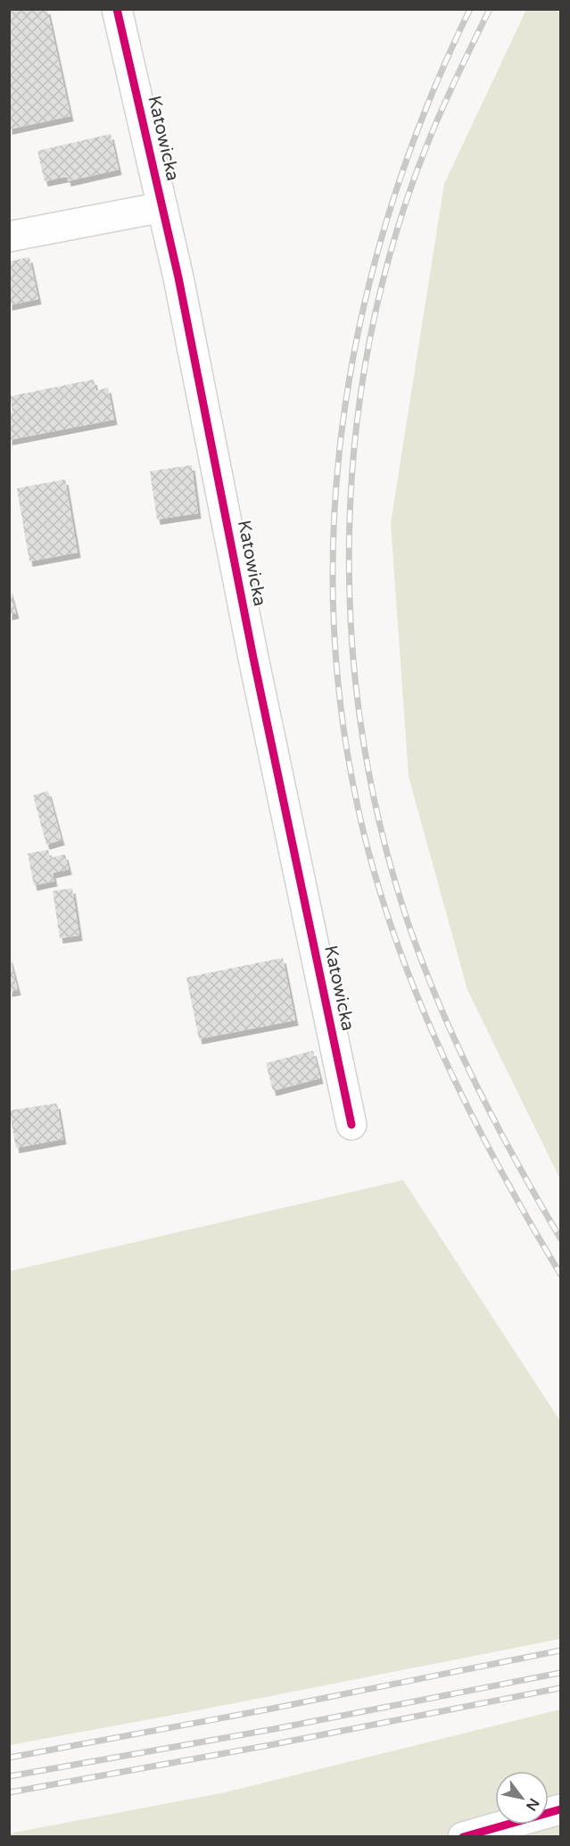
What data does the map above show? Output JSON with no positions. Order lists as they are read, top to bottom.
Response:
{
  "streets": {
    "street": ["Katowicka"]
  },
  "north": "bottom right"
}
